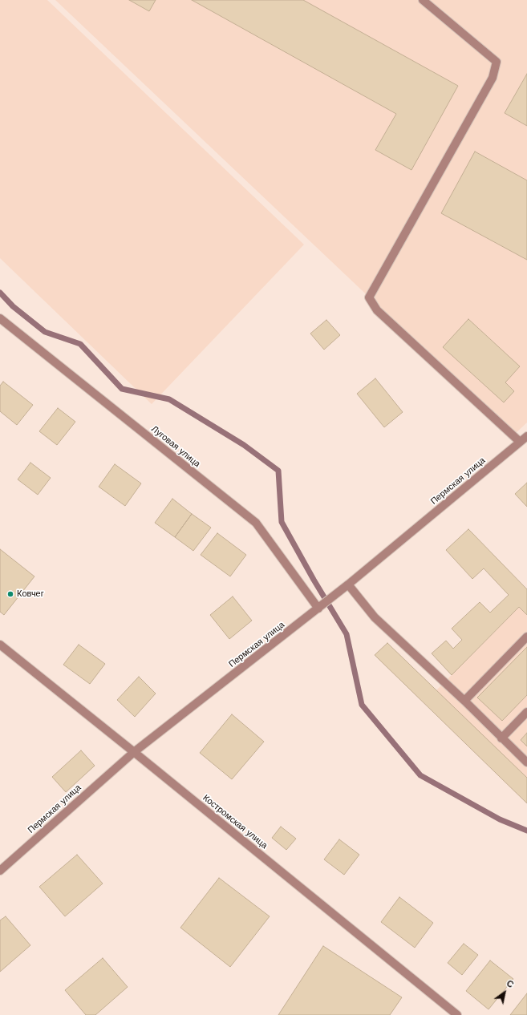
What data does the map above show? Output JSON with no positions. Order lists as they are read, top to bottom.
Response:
{
  "streets": {
    "street": ["Луговая улица", "Пермская улица", "Костромская улица"]
  },
  "crossings": [
    ["Луговая улица", "Пермская улица"],
    ["Пермская улица", "Костромская улица"]
  ],
  "places": ["Ковчег"],
  "north": "top right"
}
